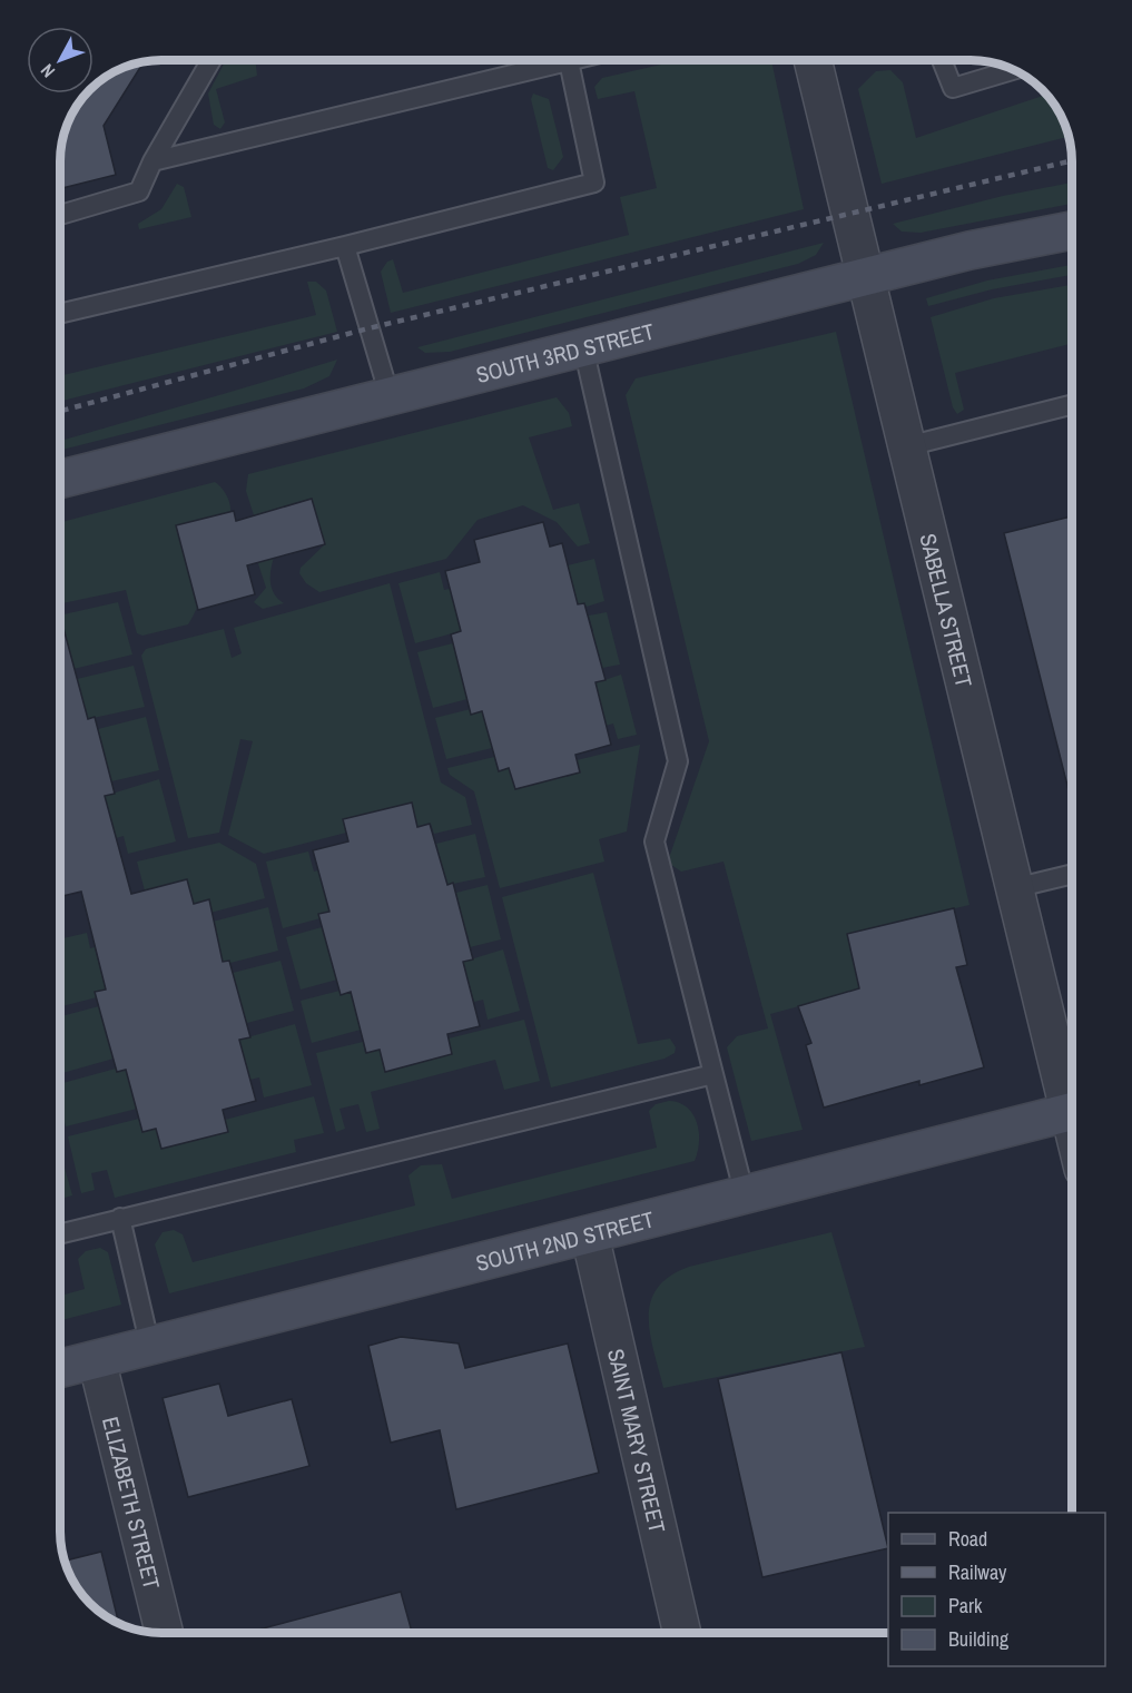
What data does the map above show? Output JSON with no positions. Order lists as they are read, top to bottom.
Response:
{
  "streets": {
    "main road": ["SOUTH 3RD STREET", "SOUTH 2ND STREET"],
    "street": ["SABELLA STREET", "SAINT MARY STREET", "ELIZABETH STREET"]
  },
  "crossings": [
    ["SOUTH 3RD STREET", "SABELLA STREET"],
    ["SOUTH 2ND STREET", "SAINT MARY STREET"],
    ["SOUTH 2ND STREET", "ELIZABETH STREET"]
  ],
  "legend": [
    "Road",
    "Railway",
    "Park",
    "Building"
  ],
  "north": "bottom left"
}
